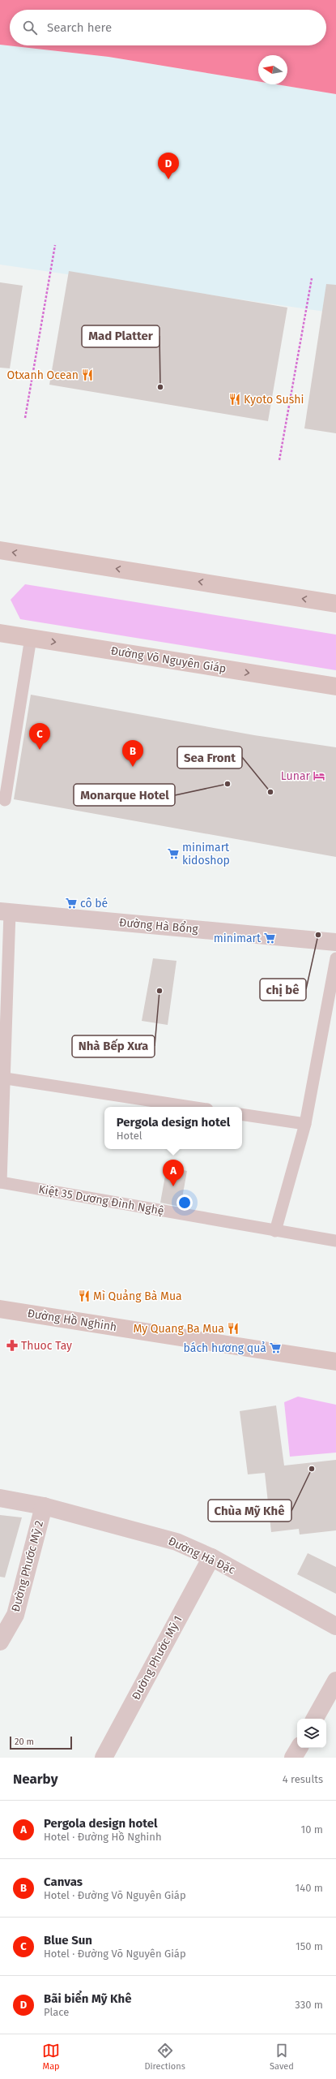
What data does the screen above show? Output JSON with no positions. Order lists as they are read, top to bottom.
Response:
{
  "streets": {
    "main road": ["Đường Võ Nguyên Giáp", "Đường Hồ Nghinh"],
    "street": [
      "Đường Hà Bổng",
      "Đường Hà Đặc",
      "Đường Phước Mỹ 2",
      "Đường Phước Mỹ 1"
    ],
    "lane": ["Kiệt 35 Dương Đình Nghệ"]
  },
  "crossings": [
    ["Đường Hà Đặc", "Đường Phước Mỹ 2"],
    ["Đường Hà Đặc", "Đường Phước Mỹ 1"]
  ],
  "places": {
    "restaurant": [
      "Otxanh Ocean",
      "Kyoto Sushi",
      "Mì Quảng Bà Mua",
      "My Quang Ba Mua"
    ],
    "other": [
      "Mad Platter",
      "Monarque Hotel",
      "Sea Front",
      "chị bê",
      "Nhà Bếp Xưa",
      "Chùa Mỹ Khê"
    ],
    "hotel": ["Lunar"],
    "supermarket": [
      "minimart kidoshop",
      "cô bé",
      "minimart",
      "bách hương quả"
    ],
    "pharmacy": ["Thuoc Tay"]
  },
  "scale_bar": "20 m",
  "north": "left",
  "page": {
    "search": "Search here",
    "pins": [
      "D",
      "C",
      "B",
      "A"
    ],
    "popup": ["Pergola design hotel", "Hotel"],
    "scale": "20 m",
    "heading": ["Nearby", "4 results"],
    "list": [
      {
        "mark": "A",
        "name": "Pergola design hotel",
        "note": "Hotel · Đường Hồ Nghinh",
        "value": "10 m"
      },
      {
        "mark": "B",
        "name": "Canvas",
        "note": "Hotel · Đường Võ Nguyên Giáp",
        "value": "140 m"
      },
      {
        "mark": "C",
        "name": "Blue Sun",
        "note": "Hotel · Đường Võ Nguyên Giáp",
        "value": "150 m"
      },
      {
        "mark": "D",
        "name": "Bãi biển Mỹ Khê",
        "note": "Place",
        "value": "330 m"
      }
    ],
    "nav": ["Map", "Directions", "Saved"]
  }
}
